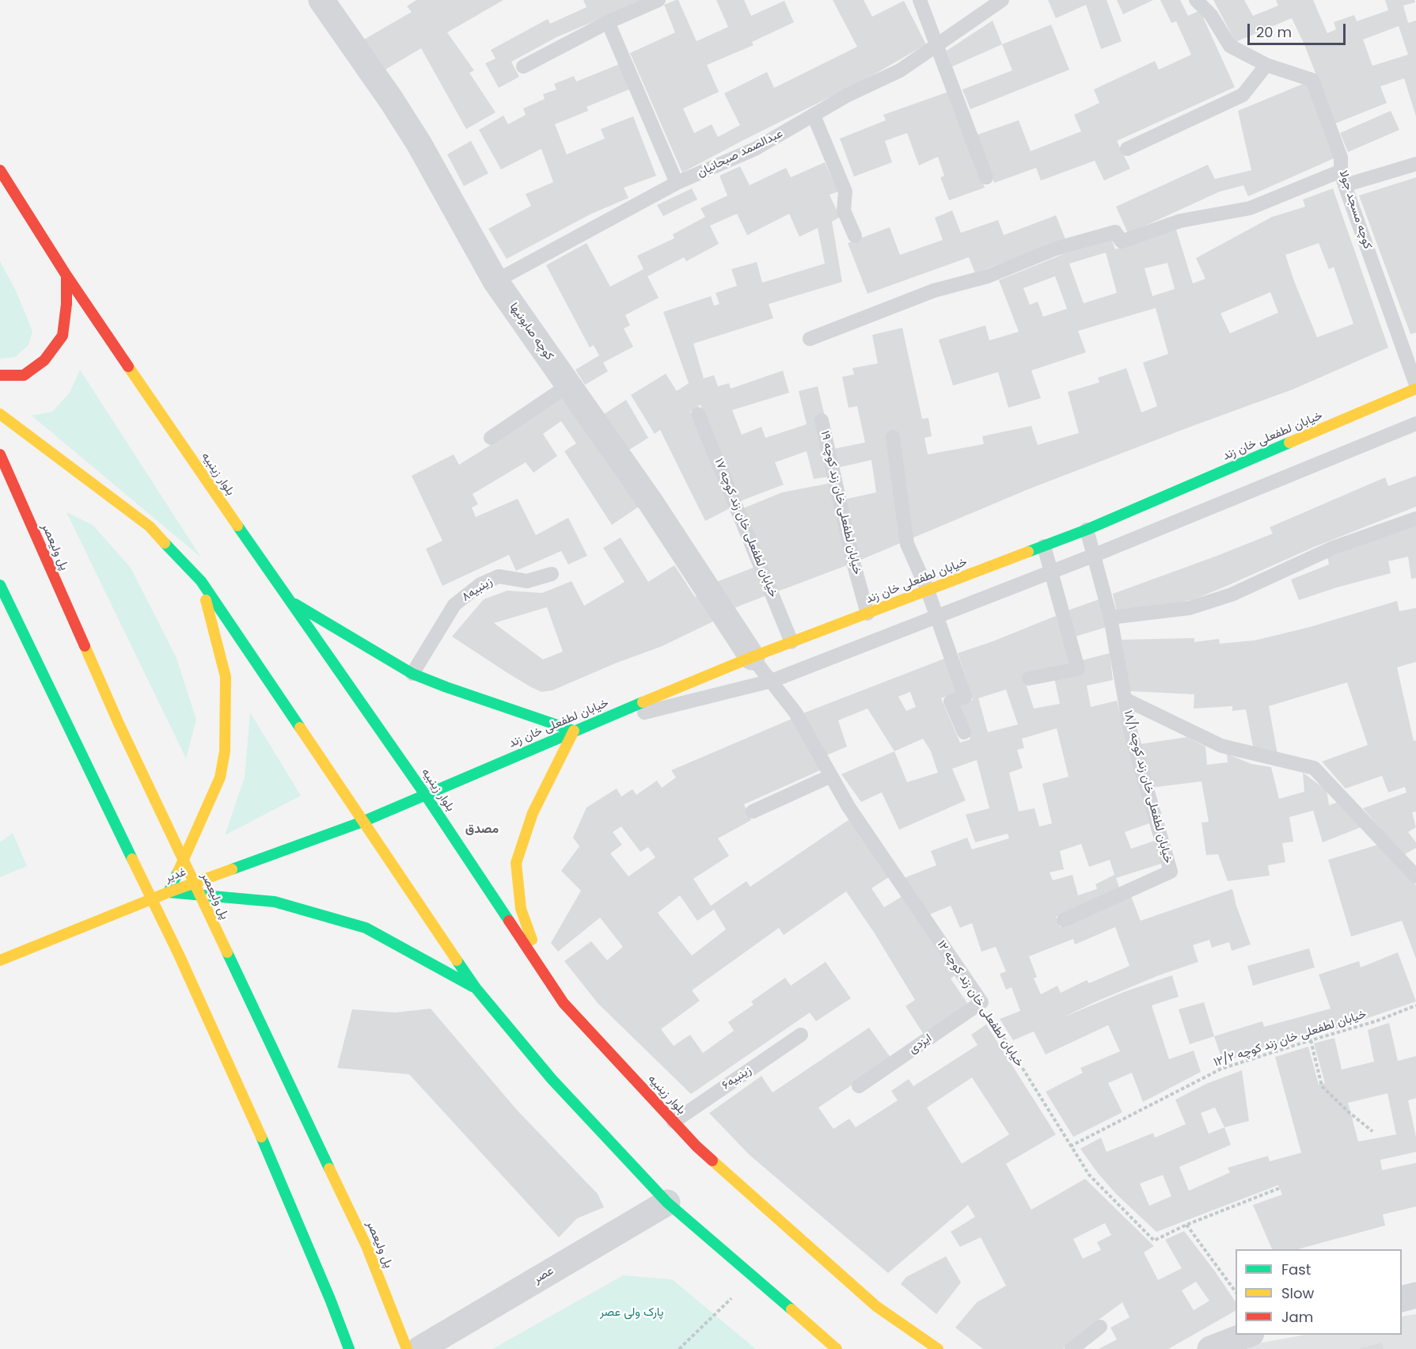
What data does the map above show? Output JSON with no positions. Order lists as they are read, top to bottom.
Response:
{
  "streets": {
    "main road": [
      "خیابان لطفعلی خان زند",
      "بلوار زینبیه",
      "پل ولیعصر",
      "غدیر"
    ],
    "street": ["کوچه صابونیها", "عصر"],
    "lane": [
      "عبدالصمد صبحانیان",
      "کوچه مسجد جولا",
      "خیابان لطفعلی خان زند کوچه ۱۹",
      "خیابان لطفعلی خان زند کوچه ۱۷",
      "زینبیه۸",
      "خیابان لطفعلی خان زند کوچه ۱۸/۱",
      "خیابان لطفعلی خان زند کوچه ۱۲",
      "ایزدی",
      "۶زینبیه"
    ],
    "path": ["خیابان لطفعلی خان زند کوچه ۱۲/۲"]
  },
  "crossings": [
    ["عبدالصمد صبحانیان", "کوچه صابونیها"],
    ["کوچه صابونیها", "خیابان لطفعلی خان زند"],
    ["کوچه صابونیها", "خیابان لطفعلی خان زند کوچه ۱۲"],
    ["خیابان لطفعلی خان زند", "بلوار زینبیه"],
    ["خیابان لطفعلی خان زند", "خیابان لطفعلی خان زند کوچه ۱۹"],
    ["خیابان لطفعلی خان زند", "خیابان لطفعلی خان زند کوچه ۱۷"],
    ["خیابان لطفعلی خان زند", "غدیر"],
    ["خیابان لطفعلی خان زند", "خیابان لطفعلی خان زند کوچه ۱۲"],
    ["بلوار زینبیه", "۶زینبیه"],
    ["خیابان لطفعلی خان زند کوچه ۱۲", "خیابان لطفعلی خان زند کوچه ۱۲/۲"],
    ["خیابان لطفعلی خان زند کوچه ۱۲", "ایزدی"]
  ],
  "districts": ["مصدق"],
  "parks": ["پارک ولی عصر"],
  "legend": ["Fast", "Slow", "Jam"],
  "scale_bar": "20 m"
}
